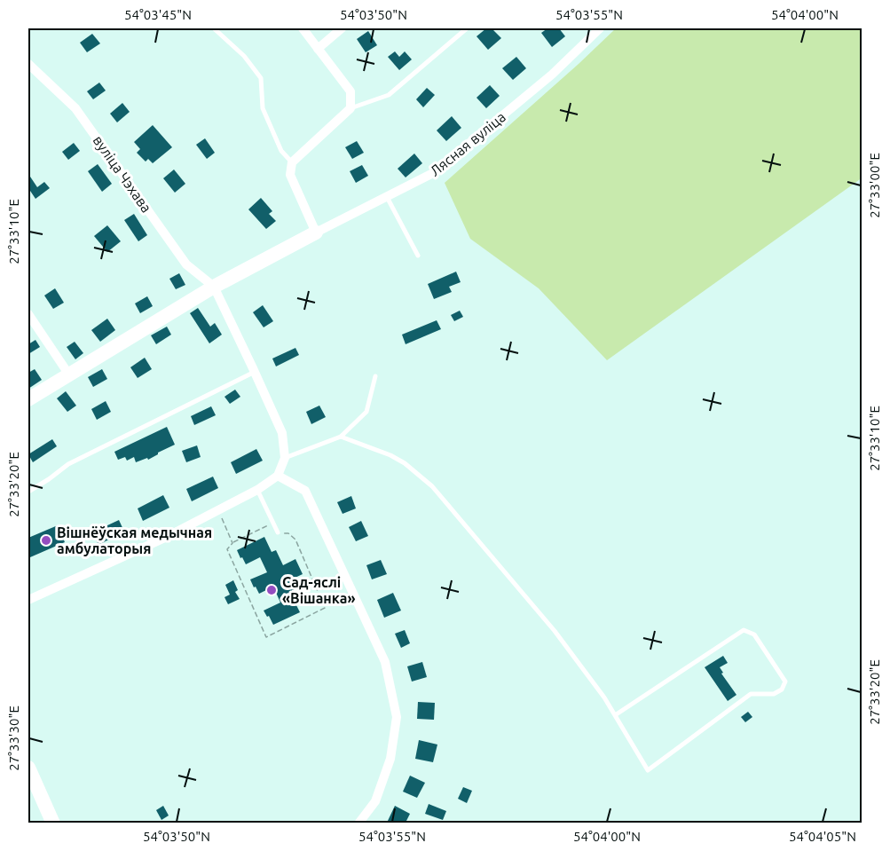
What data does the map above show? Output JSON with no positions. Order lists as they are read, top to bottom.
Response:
{
  "streets": {
    "street": ["Лясная вуліца", "вуліца Чэхава"]
  },
  "places": ["Вішнёўская медычная амбулаторыя", "Сад-яслі «Вішанка»"],
  "coordinates": [
    "54°03'45\"N",
    "54°03'50\"N",
    "54°03'55\"N",
    "54°04'00\"N",
    "27°33'00\"E",
    "27°33'10\"E",
    "27°33'20\"E",
    "27°33'30\"E",
    "54°04'05\"N"
  ]
}
